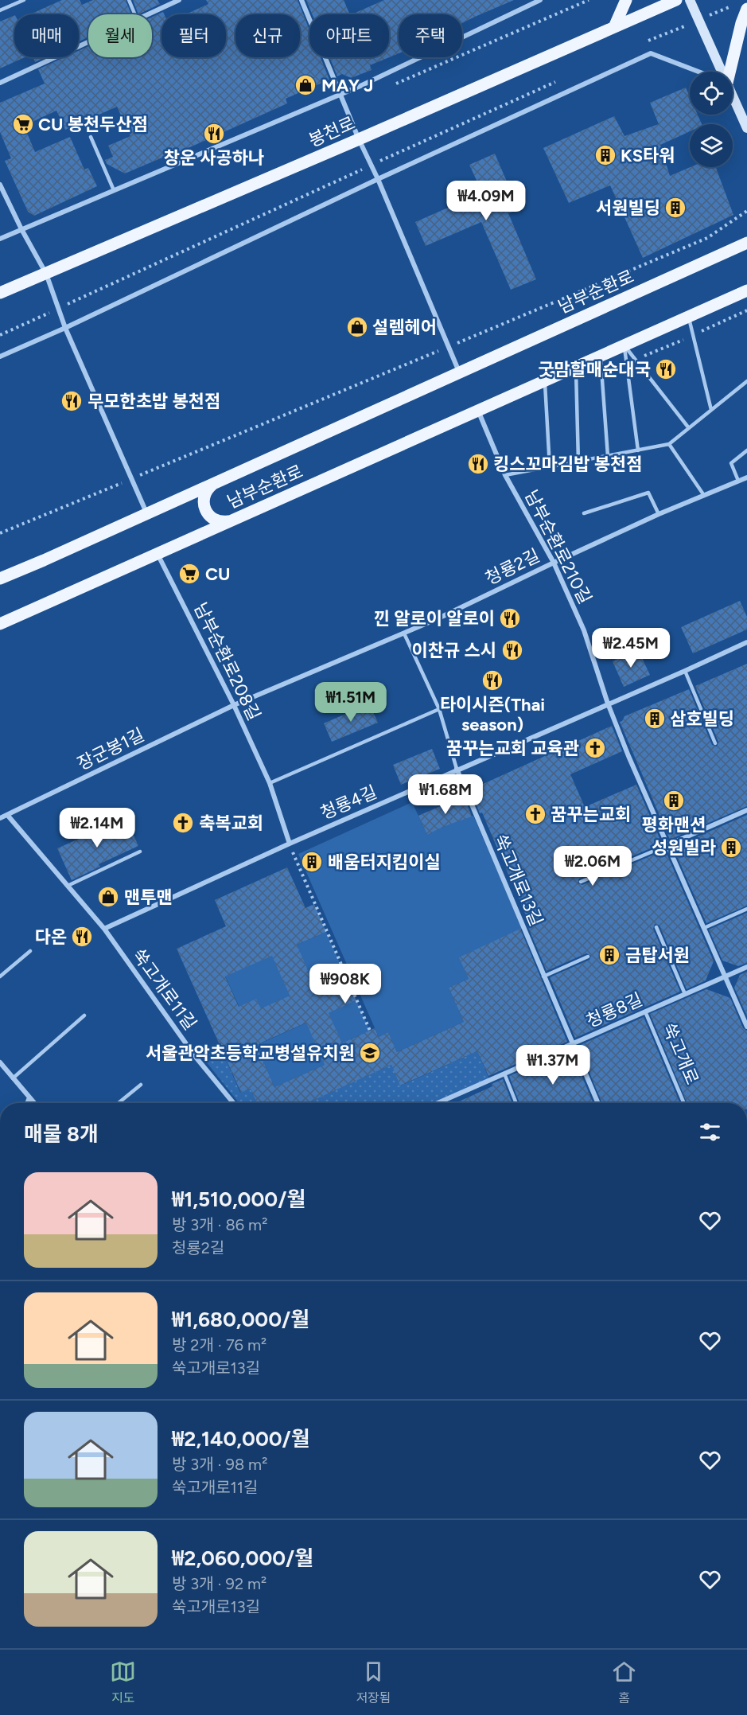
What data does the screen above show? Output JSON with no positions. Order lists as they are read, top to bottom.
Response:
{
  "streets": {
    "main road": ["봉천로", "남부순환로"],
    "street": [
      "남부순환로210길",
      "청룡2길",
      "남부순환로208길",
      "장군봉1길",
      "청룡4길",
      "쑥고개로13길",
      "쑥고개로11길",
      "청룡8길"
    ],
    "lane": ["쑥고개로"]
  },
  "crossings": [
    ["남부순환로", "남부순환로210길"],
    ["남부순환로", "남부순환로208길"],
    ["남부순환로210길", "청룡2길"],
    ["남부순환로210길", "청룡4길"],
    ["남부순환로210길", "청룡8길"],
    ["청룡2길", "남부순환로208길"],
    ["청룡2길", "장군봉1길"],
    ["남부순환로208길", "장군봉1길"],
    ["남부순환로208길", "청룡4길"],
    ["장군봉1길", "쑥고개로11길"],
    ["청룡4길", "쑥고개로13길"],
    ["청룡4길", "쑥고개로11길"],
    ["쑥고개로13길", "청룡8길"],
    ["청룡8길", "쑥고개로"]
  ],
  "places": {
    "shop": ["MAY J", "설렘헤어", "맨투맨"],
    "supermarket": ["CU 봉천두산점", "CU"],
    "restaurant": [
      "창운 사공하나",
      "굿맘할매순대국",
      "무모한초밥 봉천점",
      "킹스꼬마김밥 봉천점",
      "낀 알로이 알로이",
      "이찬규 스시",
      "타이시즌(Thai season)",
      "다온"
    ],
    "building": [
      "KS타워",
      "서원빌딩",
      "삼호빌딩",
      "평화맨션",
      "성원빌라",
      "배움터지킴이실",
      "금탑서원"
    ],
    "church": ["꿈꾸는교회 교육관", "꿈꾸는교회", "축복교회"],
    "school or university": ["서울관악초등학교병설유치원"]
  },
  "page": {
    "chip": [
      "매매",
      "월세",
      "필터",
      "신규",
      "아파트",
      "주택"
    ],
    "price": [
      "₩4.09M",
      "₩2.45M",
      "₩1.51M",
      "₩1.68M",
      "₩2.14M",
      "₩2.06M",
      "₩908K",
      "₩1.37M"
    ],
    "heading": "매물 8개",
    "list": [
      {
        "name": "₩1,510,000/월",
        "note": "방 3개 · 86 m² · 청룡2길"
      },
      {
        "name": "₩1,680,000/월",
        "note": "방 2개 · 76 m² · 쑥고개로13길"
      },
      {
        "name": "₩2,140,000/월",
        "note": "방 3개 · 98 m² · 쑥고개로11길"
      },
      {
        "name": "₩2,060,000/월",
        "note": "방 3개 · 92 m² · 쑥고개로13길"
      }
    ],
    "tabs": ["지도", "저장됨", "홈"]
  }
}
